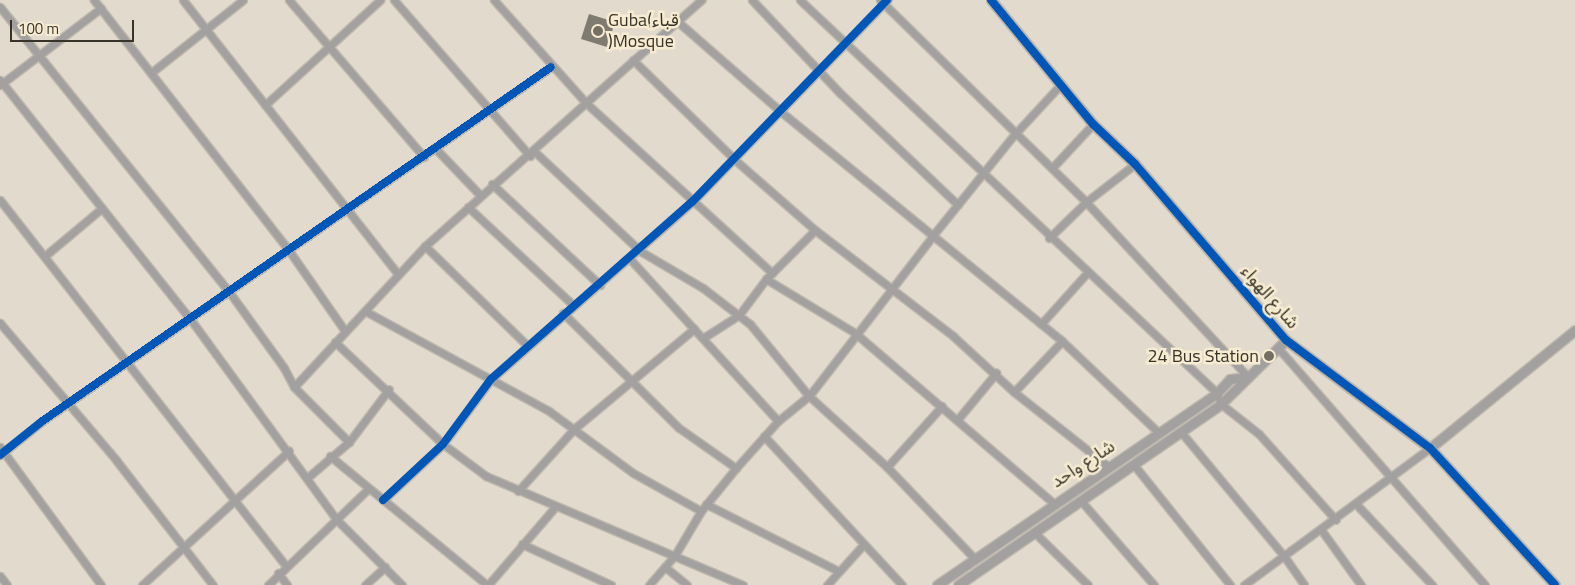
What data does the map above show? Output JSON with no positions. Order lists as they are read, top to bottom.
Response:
{
  "streets": {
    "street": ["شارع الهواء", "شارع واحد"]
  },
  "crossings": [
    ["شارع الهواء", "شارع واحد"]
  ],
  "places": ["Guba(قباء )Mosque", "24 Bus Station"],
  "scale_bar": "100 m"
}
